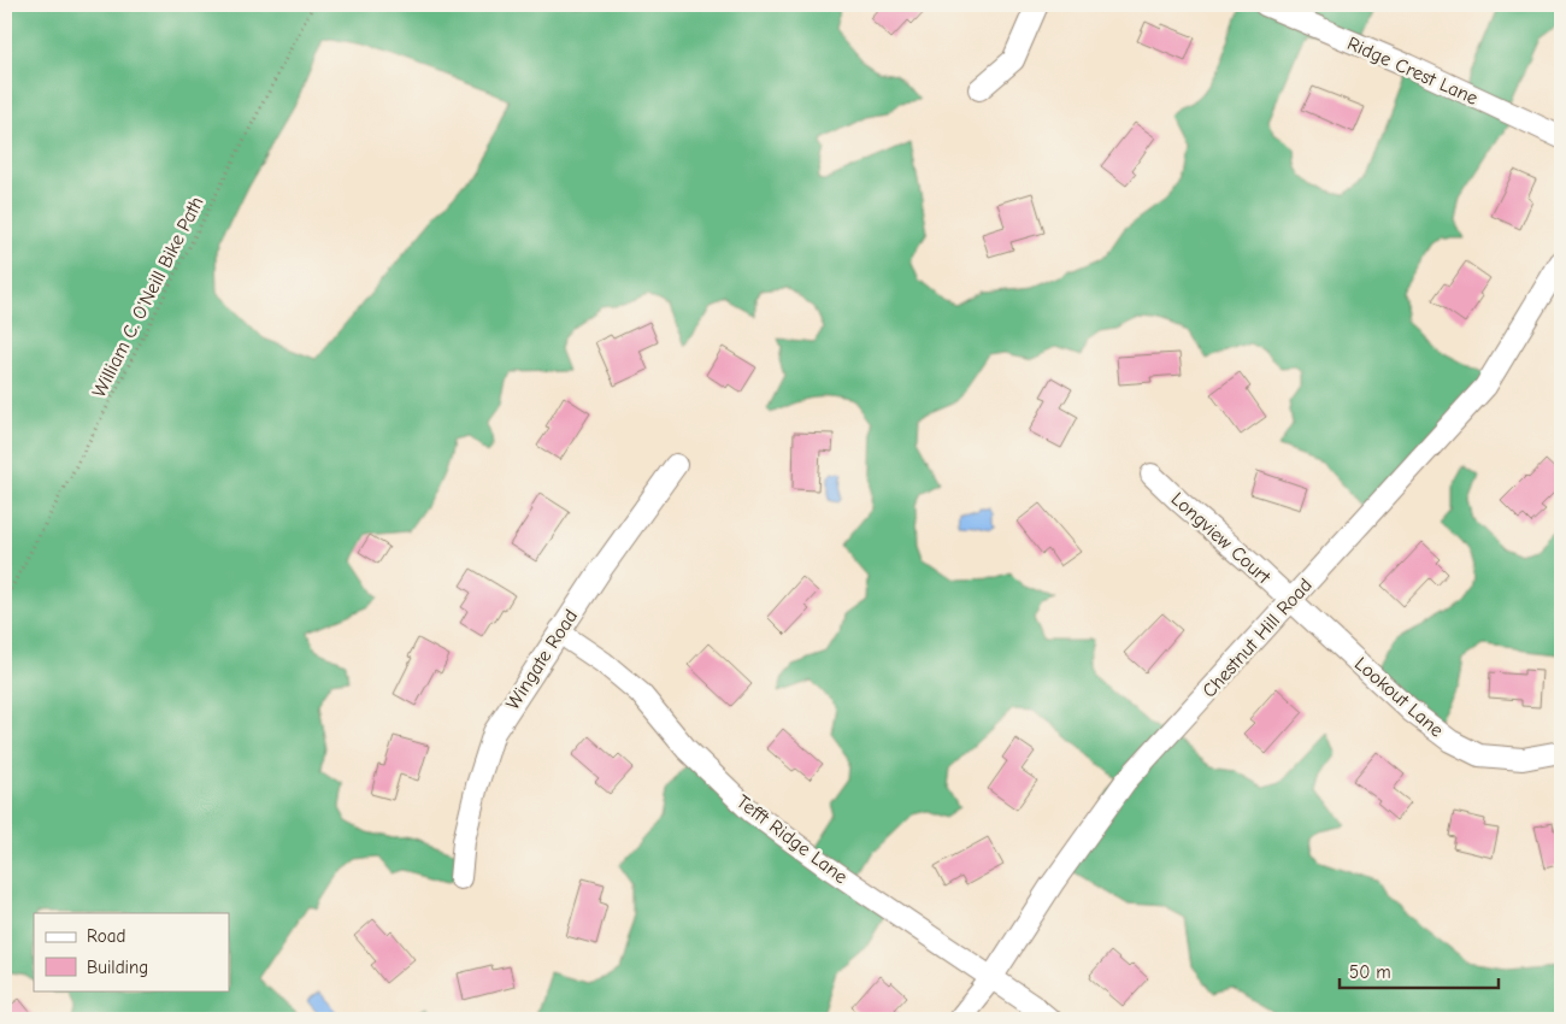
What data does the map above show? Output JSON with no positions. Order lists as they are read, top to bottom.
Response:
{
  "streets": {
    "street": [
      "Ridge Crest Lane",
      "Longview Court",
      "Chestnut Hill Road",
      "Wingate Road",
      "Lookout Lane",
      "Tefft Ridge Lane"
    ],
    "path": ["William C. O'Neill Bike Path"]
  },
  "crossings": [
    ["Longview Court", "Chestnut Hill Road"],
    ["Longview Court", "Lookout Lane"],
    ["Chestnut Hill Road", "Lookout Lane"],
    ["Chestnut Hill Road", "Tefft Ridge Lane"],
    ["Wingate Road", "Tefft Ridge Lane"]
  ],
  "legend": ["Road", "Building"],
  "scale_bar": "50 m"
}
